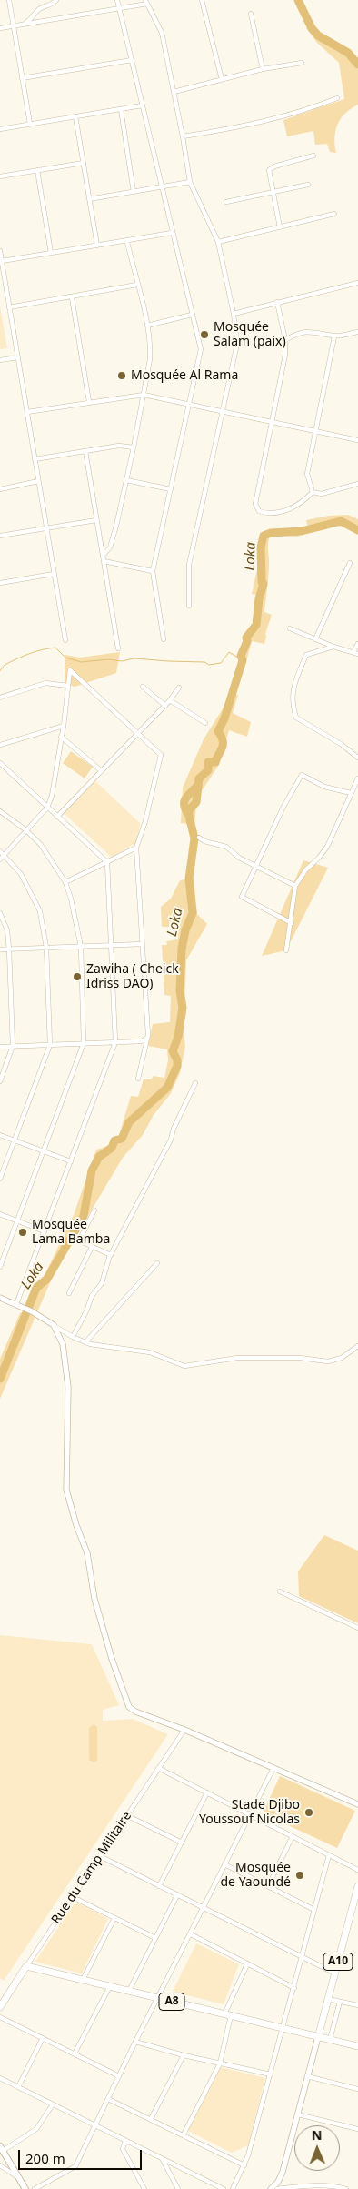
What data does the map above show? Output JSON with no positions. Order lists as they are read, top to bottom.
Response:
{
  "streets": {
    "main road": ["Rue du Camp Militaire", "A10", "A8"]
  },
  "crossings": [
    ["Rue du Camp Militaire", "A8"],
    ["A10", "A8"]
  ],
  "water": ["Loka"],
  "places": [
    "Mosquée Salam (paix)",
    "Mosquée Al Rama",
    "Zawiha ( Cheick Idriss DAO)",
    "Mosquée Lama Bamba",
    "Stade Djibo Youssouf Nicolas",
    "Mosquée de Yaoundé"
  ],
  "scale_bar": "200 m",
  "north": "top"
}
